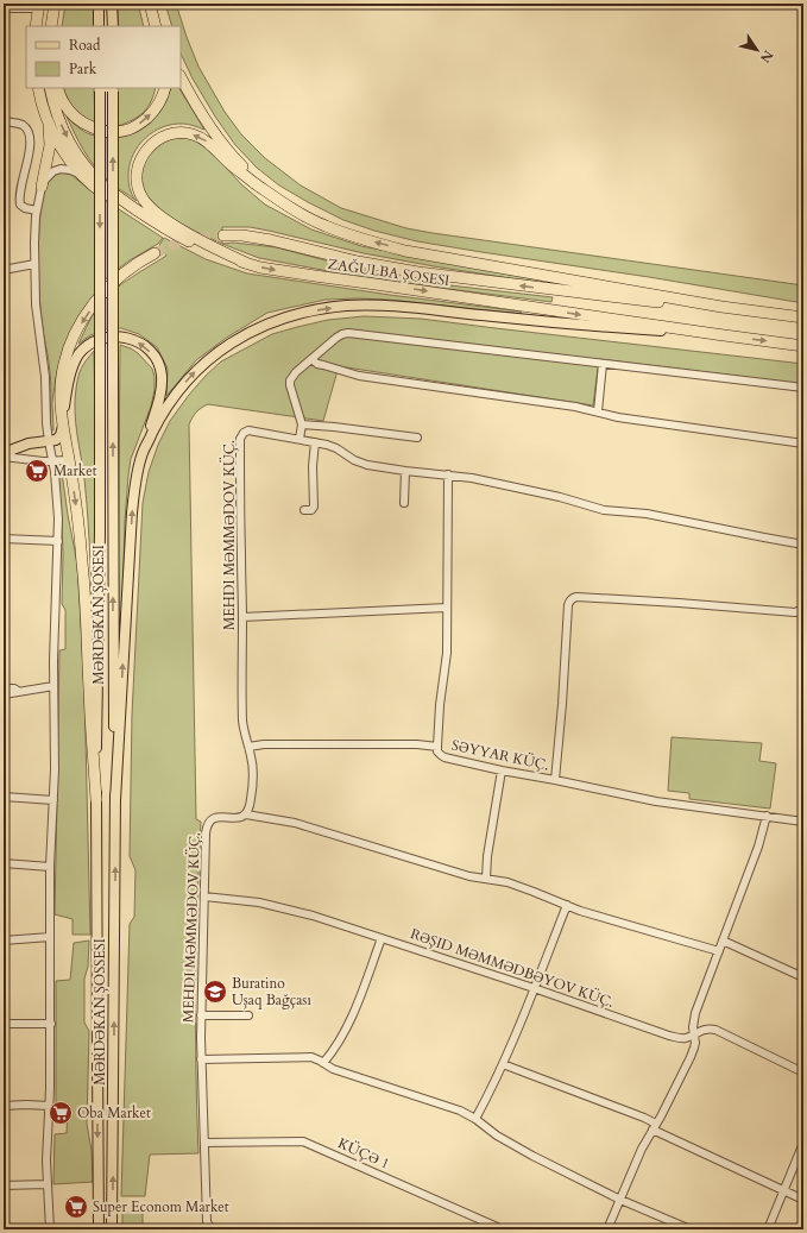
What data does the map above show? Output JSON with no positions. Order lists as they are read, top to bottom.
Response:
{
  "streets": {
    "highway": ["ZAĞULBA ŞOSESI"],
    "main road": ["MƏRDƏKAN ŞOSESI", "MƏRDƏKAN ŞOSSESI"],
    "street": [
      "MEHDI MƏMMƏDOV KÜÇ.",
      "SƏYYAR KÜÇ.",
      "RƏŞID MƏMMƏDBƏYOV KÜÇ.",
      "KÜÇƏ 1"
    ]
  },
  "crossings": [
    ["MEHDI MƏMMƏDOV KÜÇ.", "RƏŞID MƏMMƏDBƏYOV KÜÇ."],
    ["MEHDI MƏMMƏDOV KÜÇ.", "KÜÇƏ 1"],
    ["MƏRDƏKAN ŞOSESI", "MƏRDƏKAN ŞOSSESI"]
  ],
  "places": {
    "supermarket": ["Market", "Oba Market", "Super Econom Market"],
    "school or university": ["Buratino Uşaq Bağçası"]
  },
  "legend": ["Road", "Park"],
  "north": "bottom right"
}
